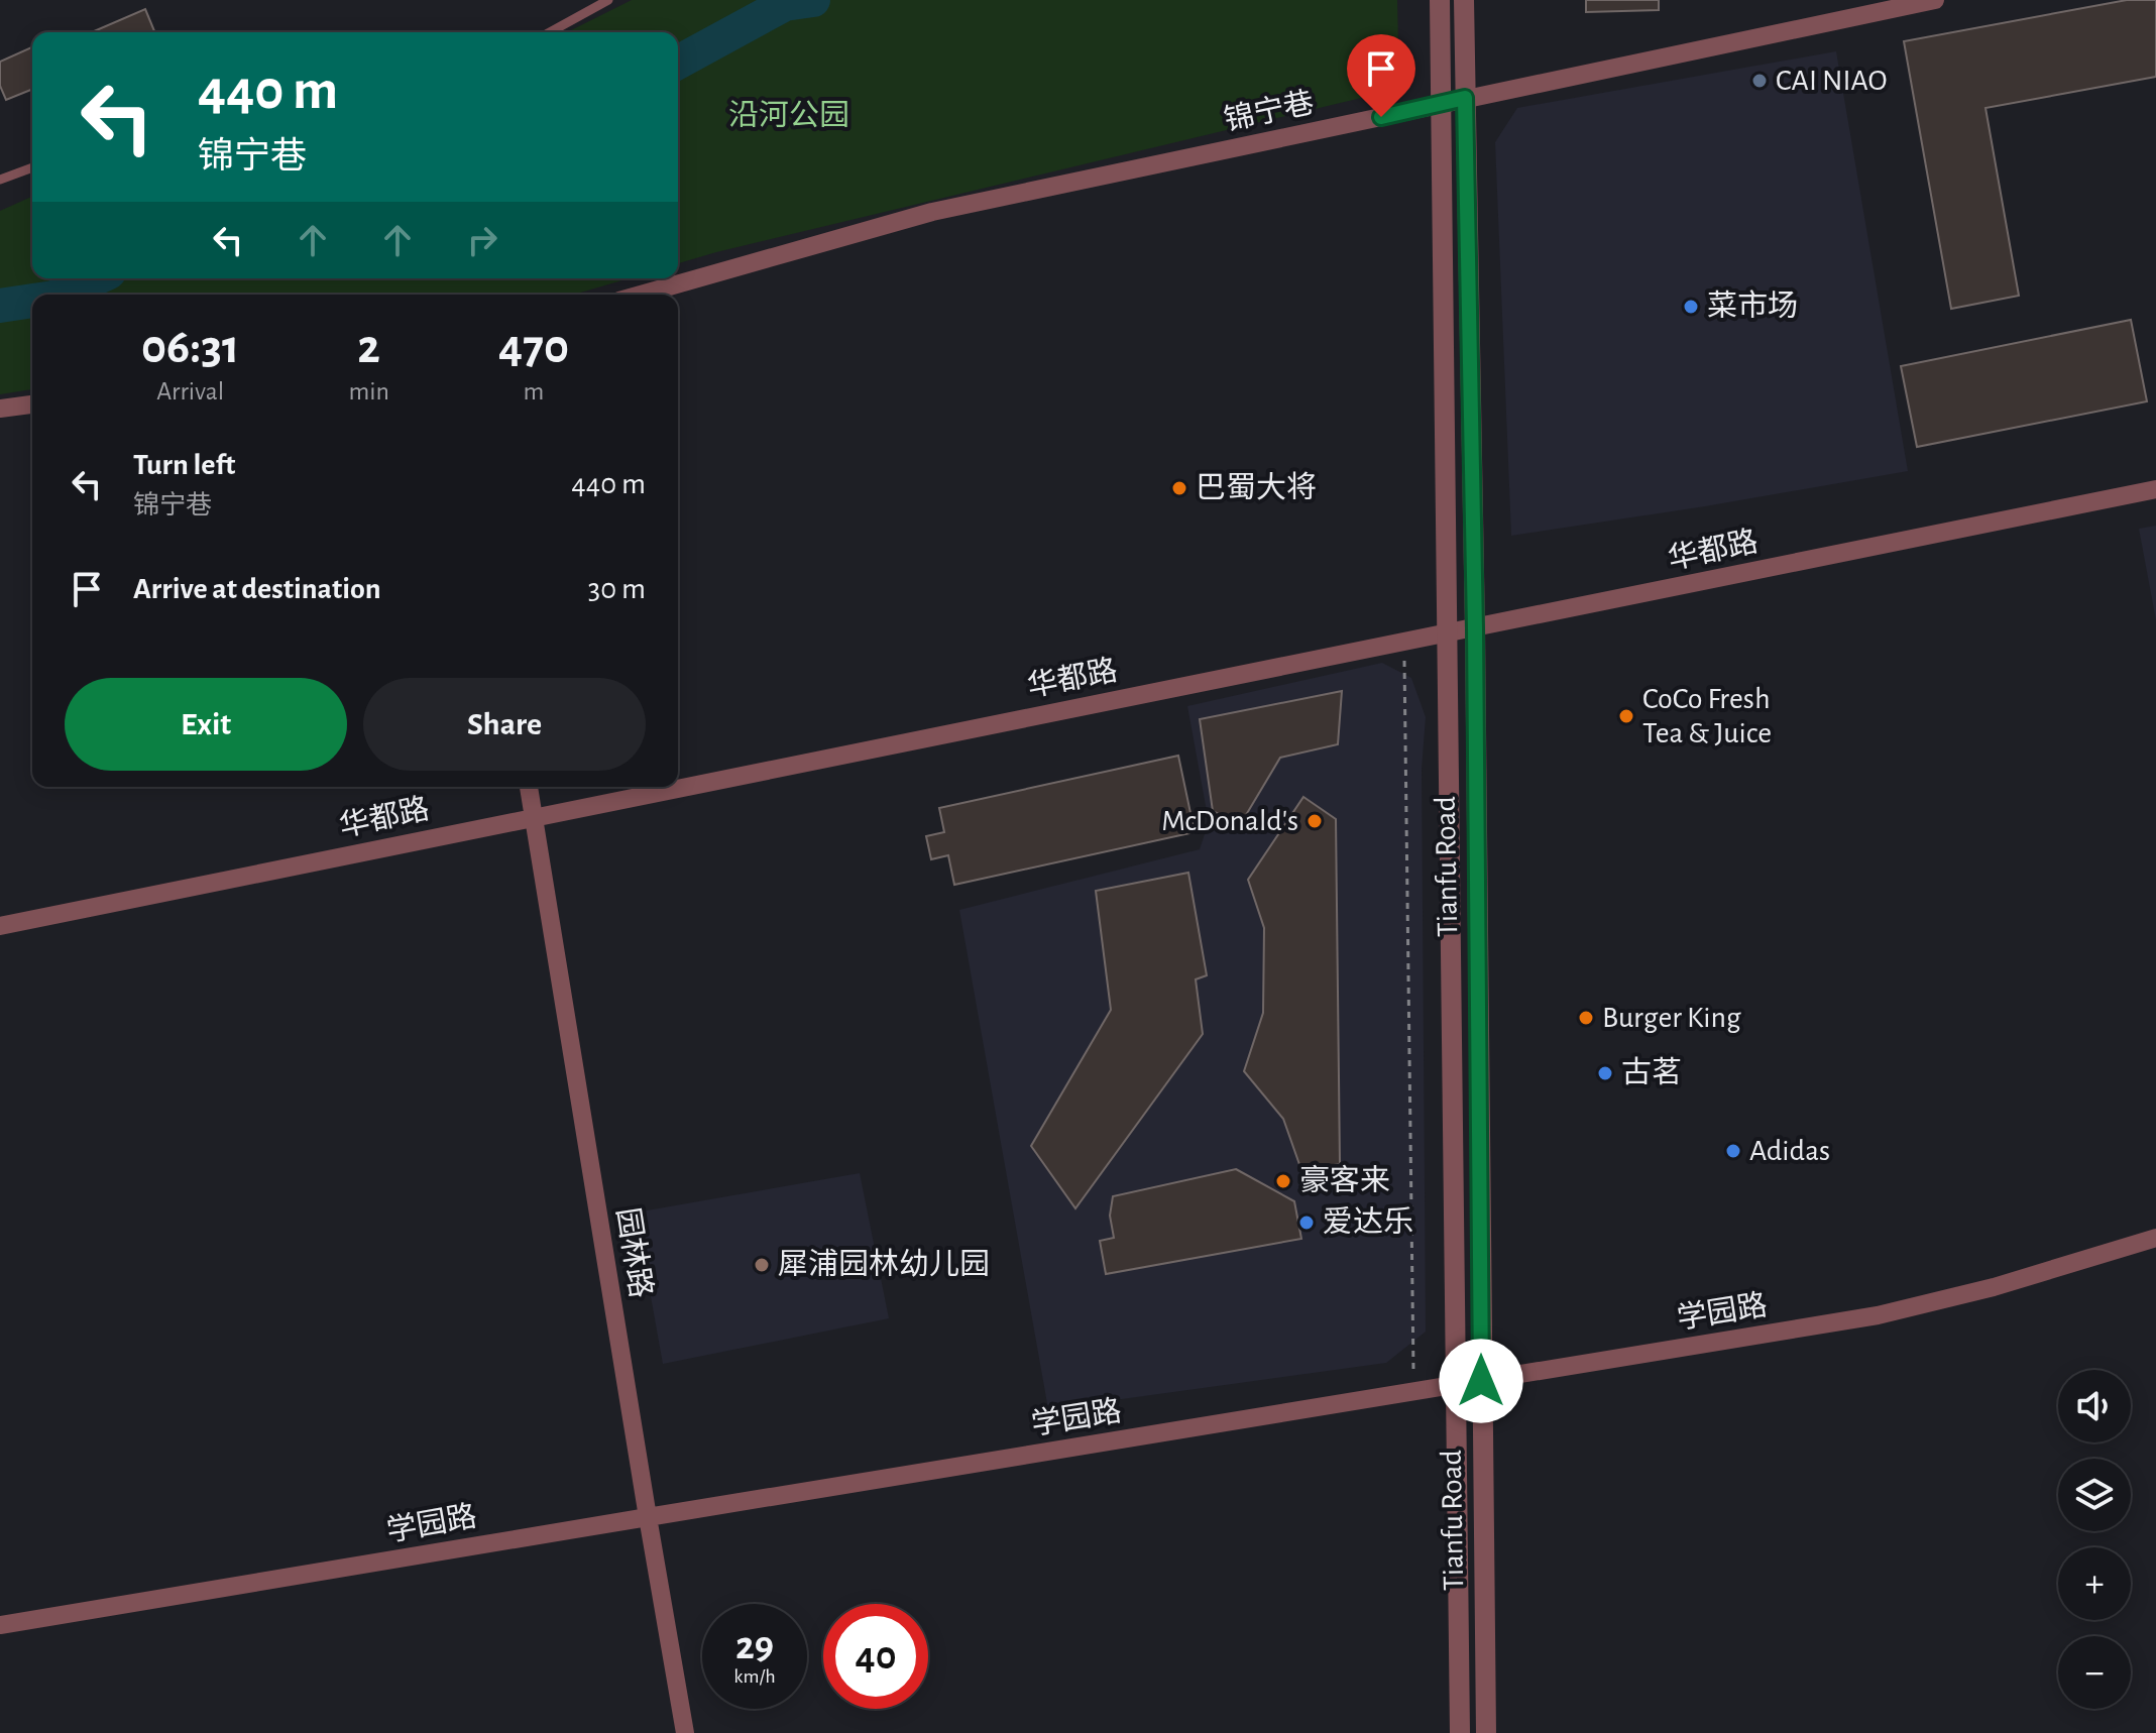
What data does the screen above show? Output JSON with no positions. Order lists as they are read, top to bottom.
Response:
{
  "streets": {
    "street": [
      "锦宁巷",
      "华都路",
      "Tianfu Road",
      "园林路",
      "学园路"
    ]
  },
  "crossings": [
    ["锦宁巷", "Tianfu Road"],
    ["华都路", "Tianfu Road"],
    ["华都路", "园林路"],
    ["Tianfu Road", "学园路"],
    ["园林路", "学园路"]
  ],
  "parks": ["沿河公园"],
  "places": [
    "CAI NIAO",
    "菜市场",
    "巴蜀大将",
    "CoCo Fresh Tea & Juice",
    "McDonald's",
    "Burger King",
    "古茗",
    "Adidas",
    "豪客来",
    "爱达乐",
    "犀浦园林幼儿园"
  ],
  "page": {
    "turn": ["440 m", "锦宁巷"],
    "eta": [
      "06:31",
      "Arrival",
      "2",
      "min",
      "470",
      "m"
    ],
    "list": [
      {
        "name": "Turn left",
        "note": "锦宁巷",
        "value": "440 m"
      },
      {
        "name": "Arrive at destination",
        "value": "30 m"
      }
    ],
    "buttons": ["Exit", "Share"],
    "map_buttons": ["+", "−"],
    "speed": "29 km/h",
    "limit": "40"
  }
}
